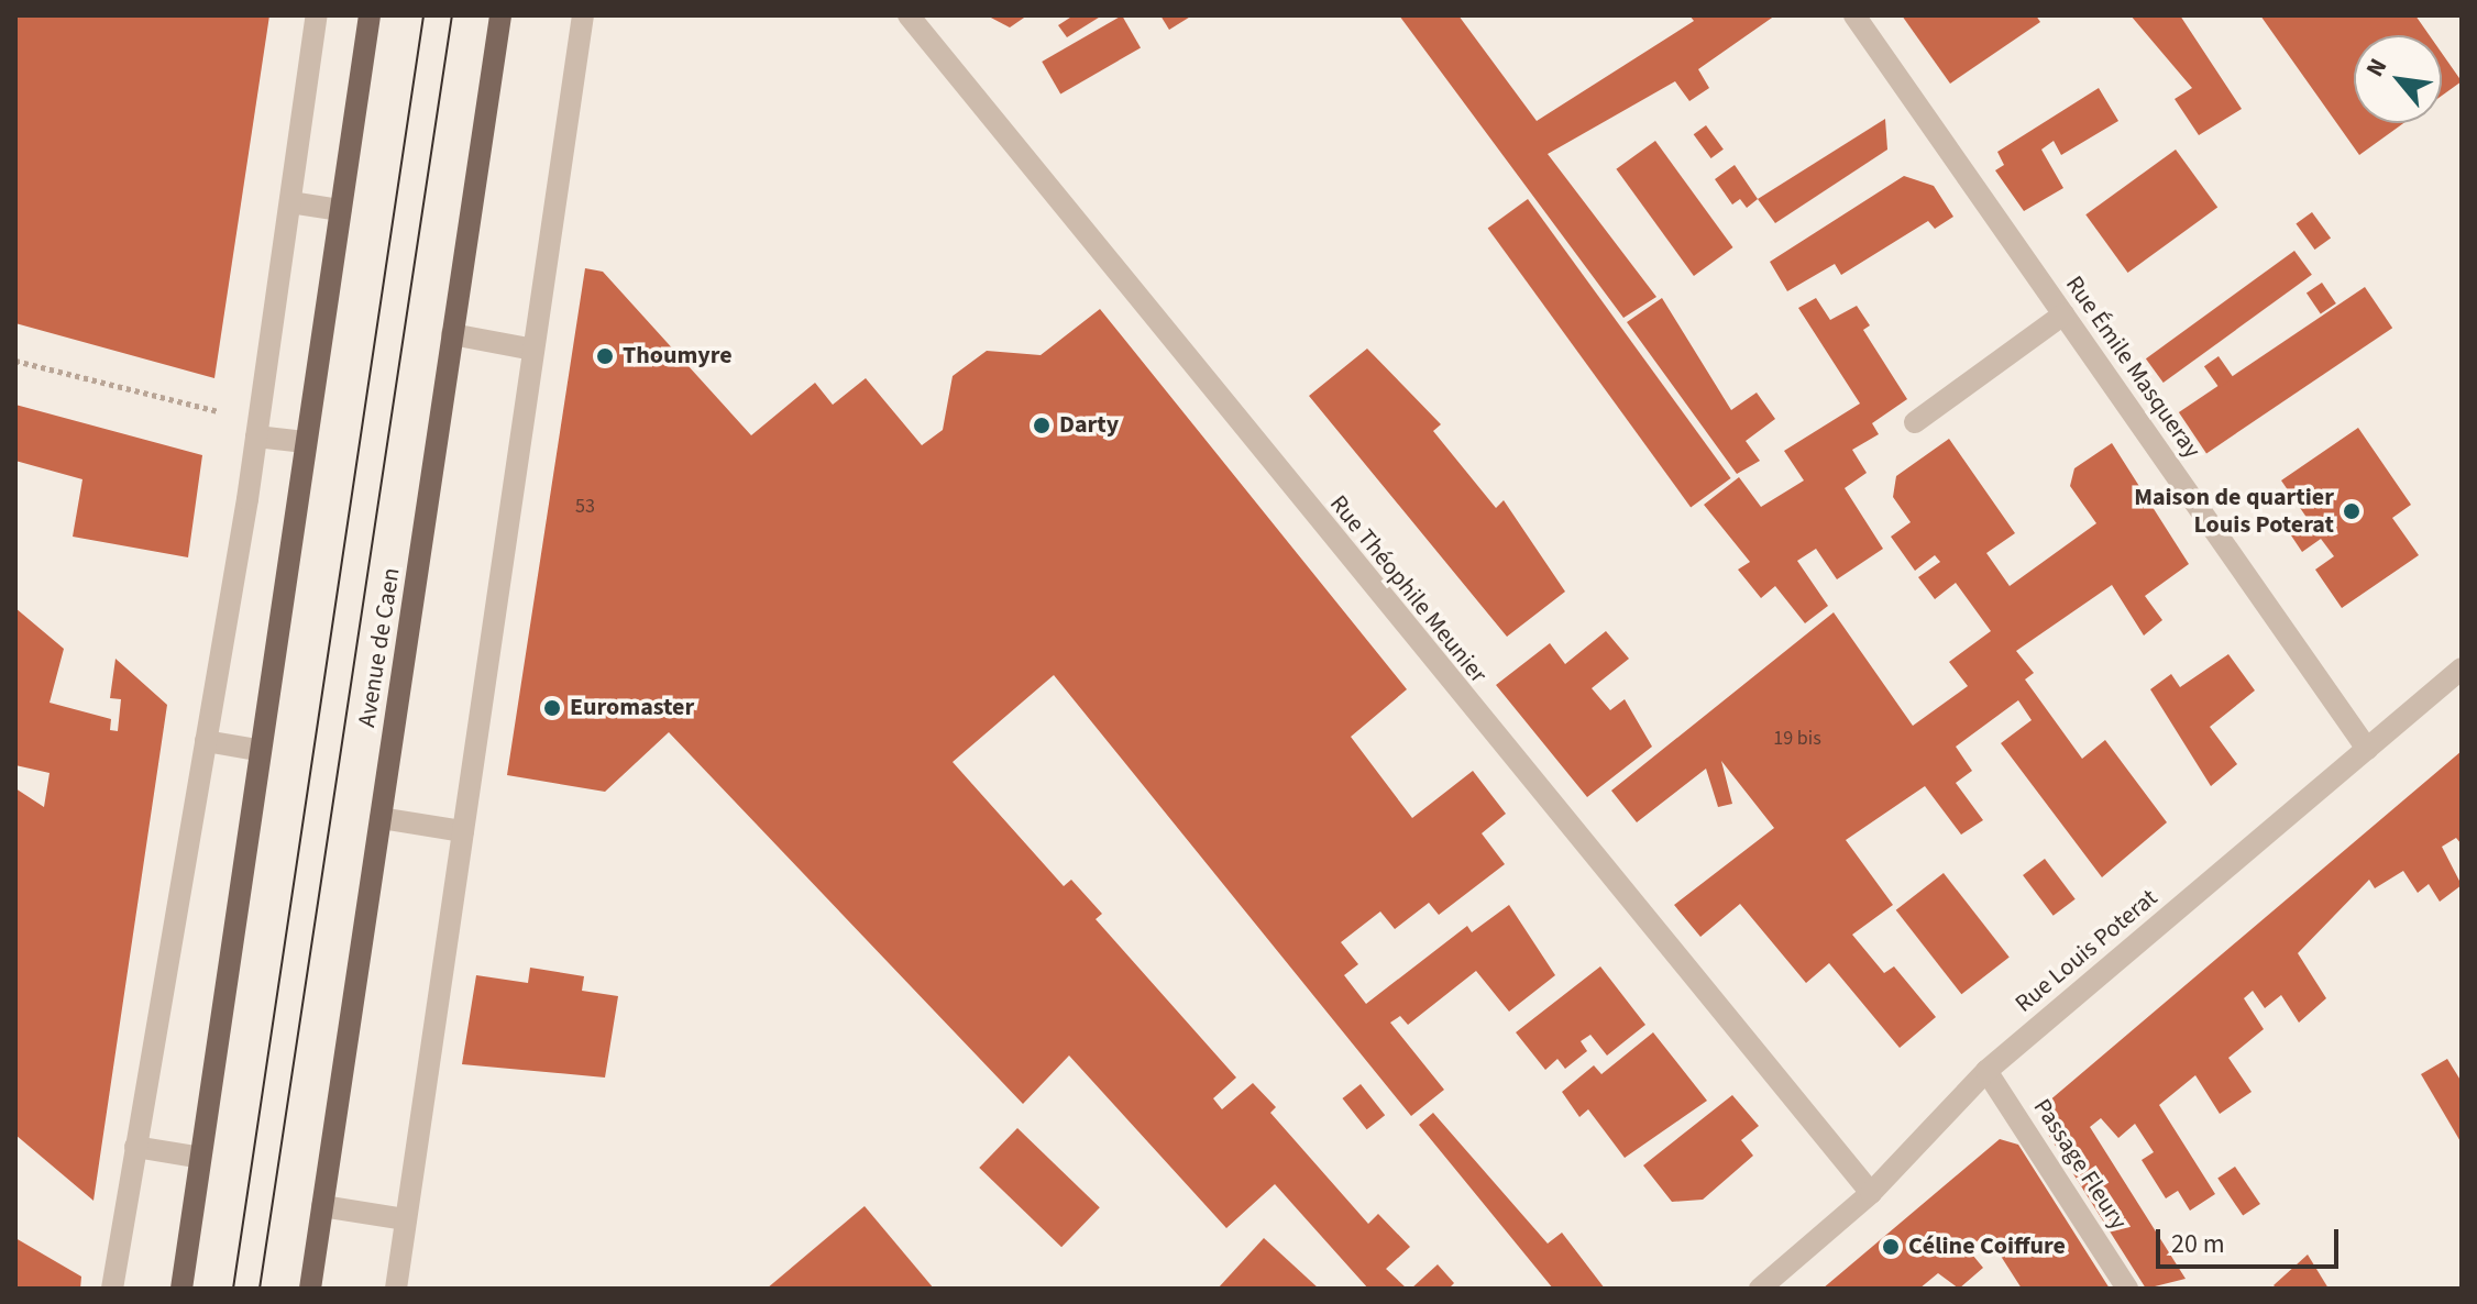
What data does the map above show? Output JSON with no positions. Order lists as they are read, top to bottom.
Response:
{
  "streets": {
    "main road": ["Avenue de Caen"],
    "street": [
      "Rue Émile Masqueray",
      "Rue Théophile Meunier",
      "Rue Louis Poterat",
      "Passage Fleury"
    ]
  },
  "crossings": [
    ["Rue Émile Masqueray", "Rue Louis Poterat"],
    ["Rue Théophile Meunier", "Rue Louis Poterat"],
    ["Rue Louis Poterat", "Passage Fleury"]
  ],
  "places": [
    "Thoumyre",
    "Darty",
    "Maison de quartier Louis Poterat",
    "Euromaster",
    "Céline Coiffure"
  ],
  "house_numbers": ["53", "19 bis"],
  "scale_bar": "20 m",
  "north": "top left"
}
